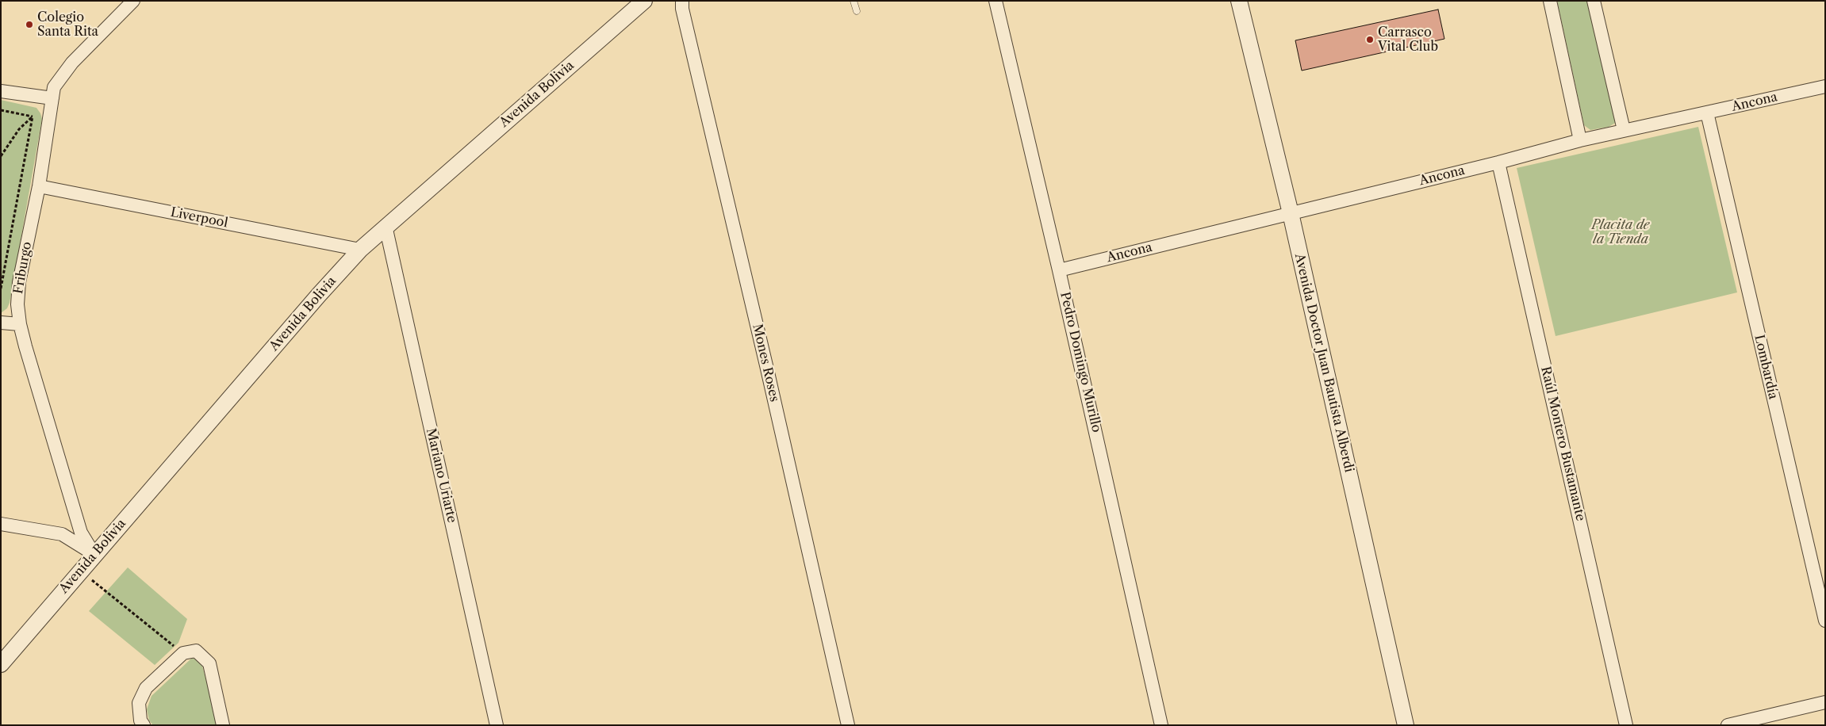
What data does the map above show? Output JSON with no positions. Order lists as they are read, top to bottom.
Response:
{
  "streets": {
    "street": [
      "Avenida Bolivia",
      "Ancona",
      "Liverpool",
      "Friburgo",
      "Pedro Domingo Murillo",
      "Mones Roses",
      "Avenida Doctor Juan Bautista Alberdi",
      "Lombardía",
      "Raúl Montero Bustamante",
      "Mariano Uriarte"
    ]
  },
  "crossings": [
    ["Avenida Bolivia", "Liverpool"],
    ["Avenida Bolivia", "Friburgo"],
    ["Avenida Bolivia", "Mariano Uriarte"],
    ["Ancona", "Pedro Domingo Murillo"],
    ["Ancona", "Avenida Doctor Juan Bautista Alberdi"],
    ["Ancona", "Lombardía"],
    ["Ancona", "Raúl Montero Bustamante"],
    ["Liverpool", "Friburgo"]
  ],
  "parks": ["Placita de la Tienda"],
  "places": ["Colegio Santa Rita", "Carrasco Vital Club"]
}
